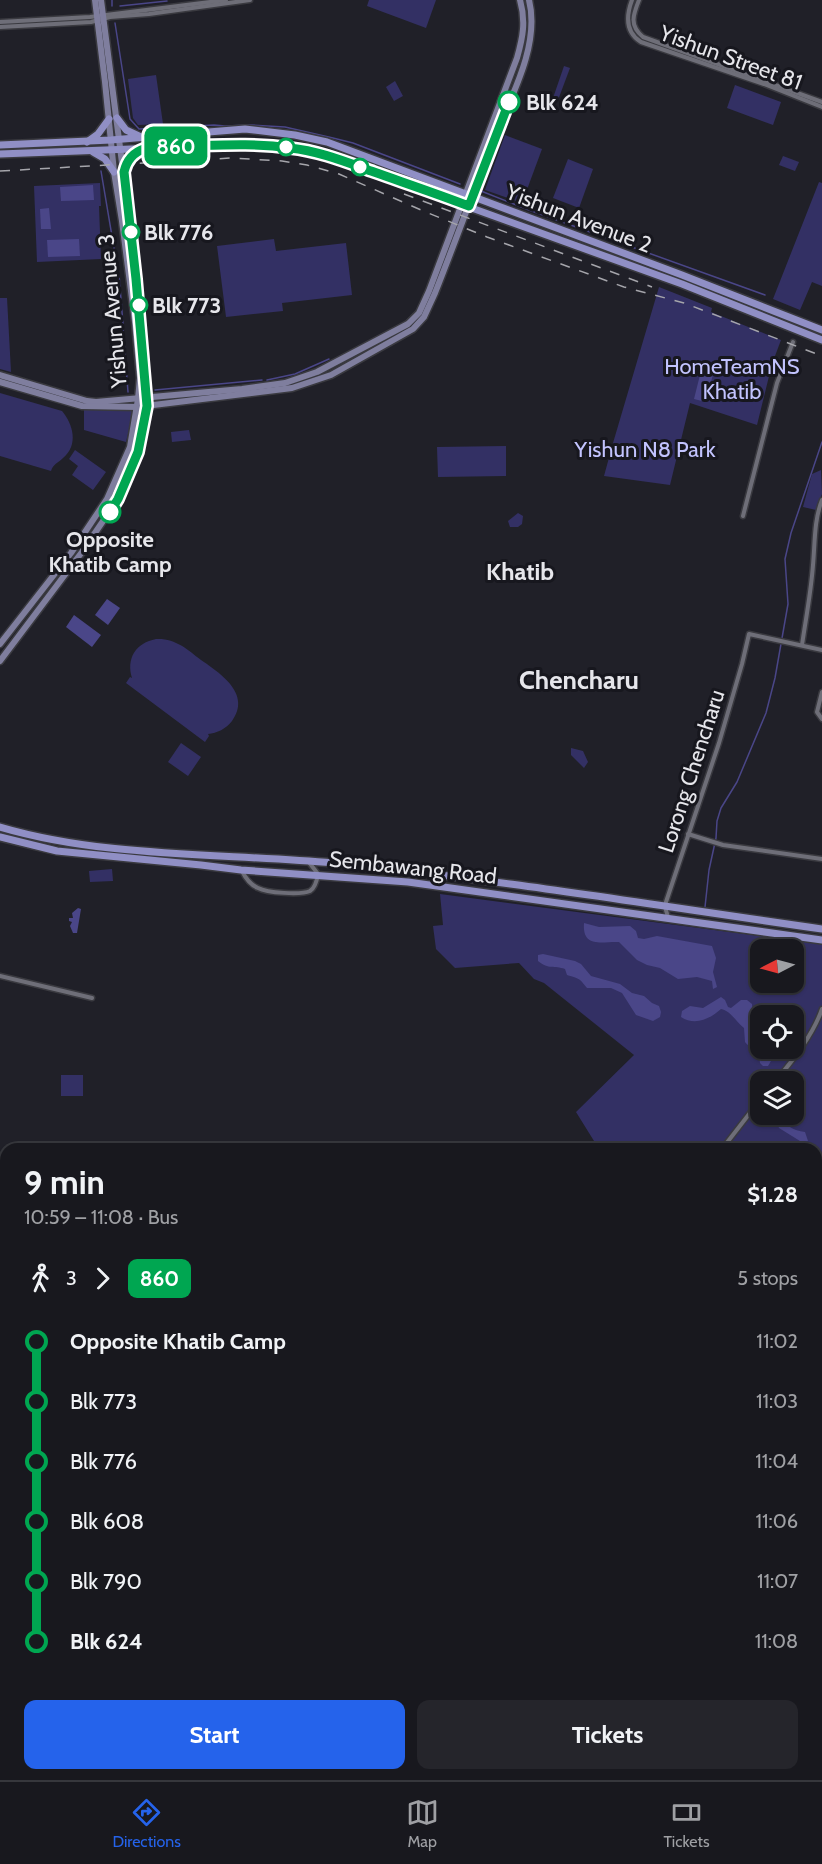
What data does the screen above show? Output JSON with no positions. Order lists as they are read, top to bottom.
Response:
{
  "streets": {
    "main road": ["Yishun Avenue 2", "Yishun Avenue 3", "Sembawang Road"],
    "street": ["Yishun Street 81", "Lorong Chencharu"]
  },
  "crossings": [
    ["Yishun Avenue 2", "Yishun Avenue 3"],
    ["Lorong Chencharu", "Sembawang Road"]
  ],
  "districts": ["Khatib", "Chencharu"],
  "parks": ["HomeTeamNS Khatib", "Yishun N8 Park"],
  "places": [
    "Blk 624",
    "Blk 776",
    "Blk 773",
    "Opposite Khatib Camp"
  ],
  "lines": ["bus line 860"],
  "north": "left",
  "page": {
    "on_map": "860",
    "heading": ["9 min", "10:59 – 11:08 · Bus", "$1.28"],
    "legs": ["3", "860", "5 stops"],
    "list": [
      {
        "name": "Opposite Khatib Camp",
        "value": "11:02"
      },
      {
        "name": "Blk 773",
        "value": "11:03"
      },
      {
        "name": "Blk 776",
        "value": "11:04"
      },
      {
        "name": "Blk 608",
        "value": "11:06"
      },
      {
        "name": "Blk 790",
        "value": "11:07"
      },
      {
        "name": "Blk 624",
        "value": "11:08"
      }
    ],
    "buttons": ["Start", "Tickets"],
    "tabs": ["Directions", "Map", "Tickets"]
  }
}
